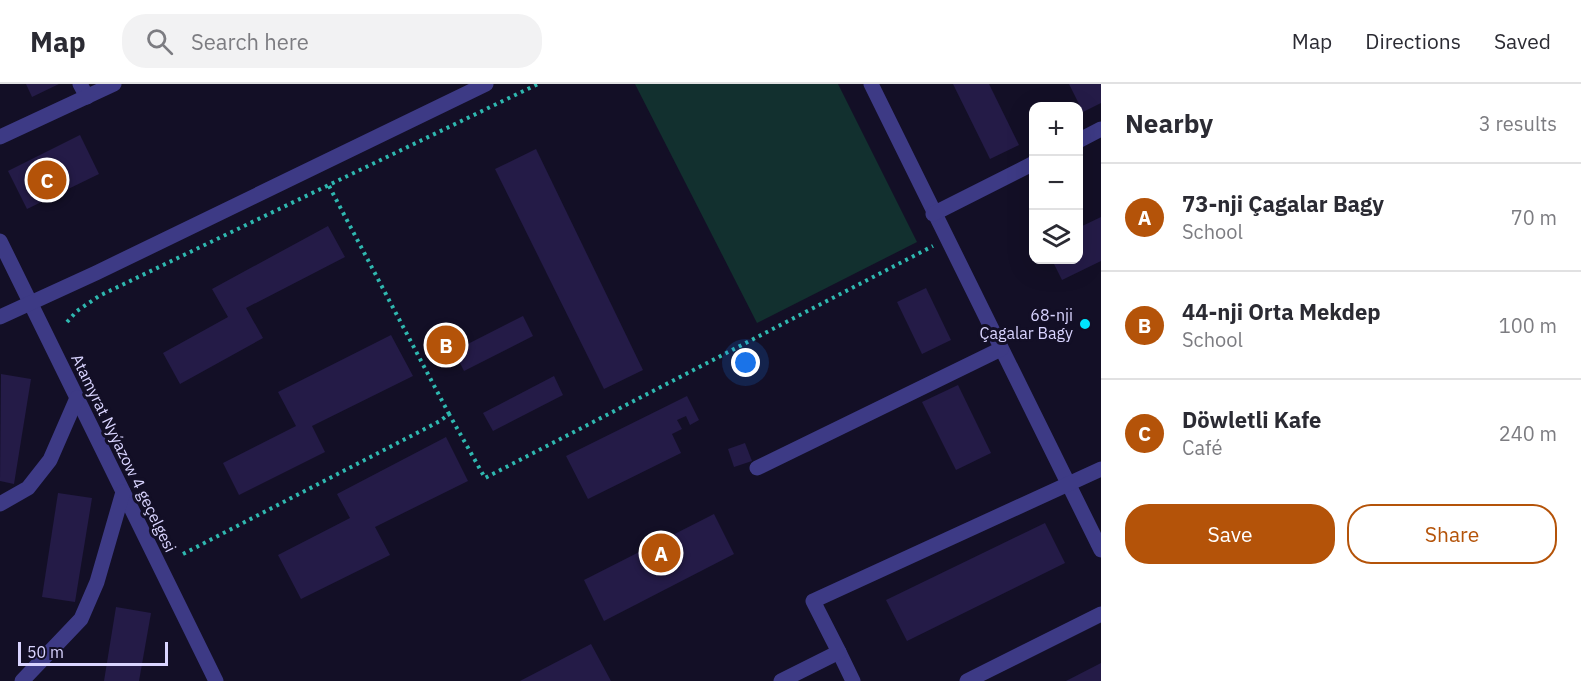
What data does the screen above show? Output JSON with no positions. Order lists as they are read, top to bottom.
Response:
{
  "streets": {
    "street": ["Atamyrat Nyýazow 4 geçelgesi"]
  },
  "places": ["68-nji Çagalar Bagy"],
  "scale_bar": "50 m",
  "page": {
    "header": "Map",
    "search": "Search here",
    "nav": ["Map", "Directions", "Saved"],
    "heading": ["Nearby", "3 results"],
    "map_buttons": ["+", "−"],
    "pins": ["C", "B", "A"],
    "list": [
      {
        "mark": "A",
        "name": "73-nji Çagalar Bagy",
        "note": "School",
        "value": "70 m"
      },
      {
        "mark": "B",
        "name": "44-nji Orta Mekdep",
        "note": "School",
        "value": "100 m"
      },
      {
        "mark": "C",
        "name": "Döwletli Kafe",
        "note": "Café",
        "value": "240 m"
      }
    ],
    "buttons": ["Save", "Share"],
    "scale": "50 m"
  }
}
